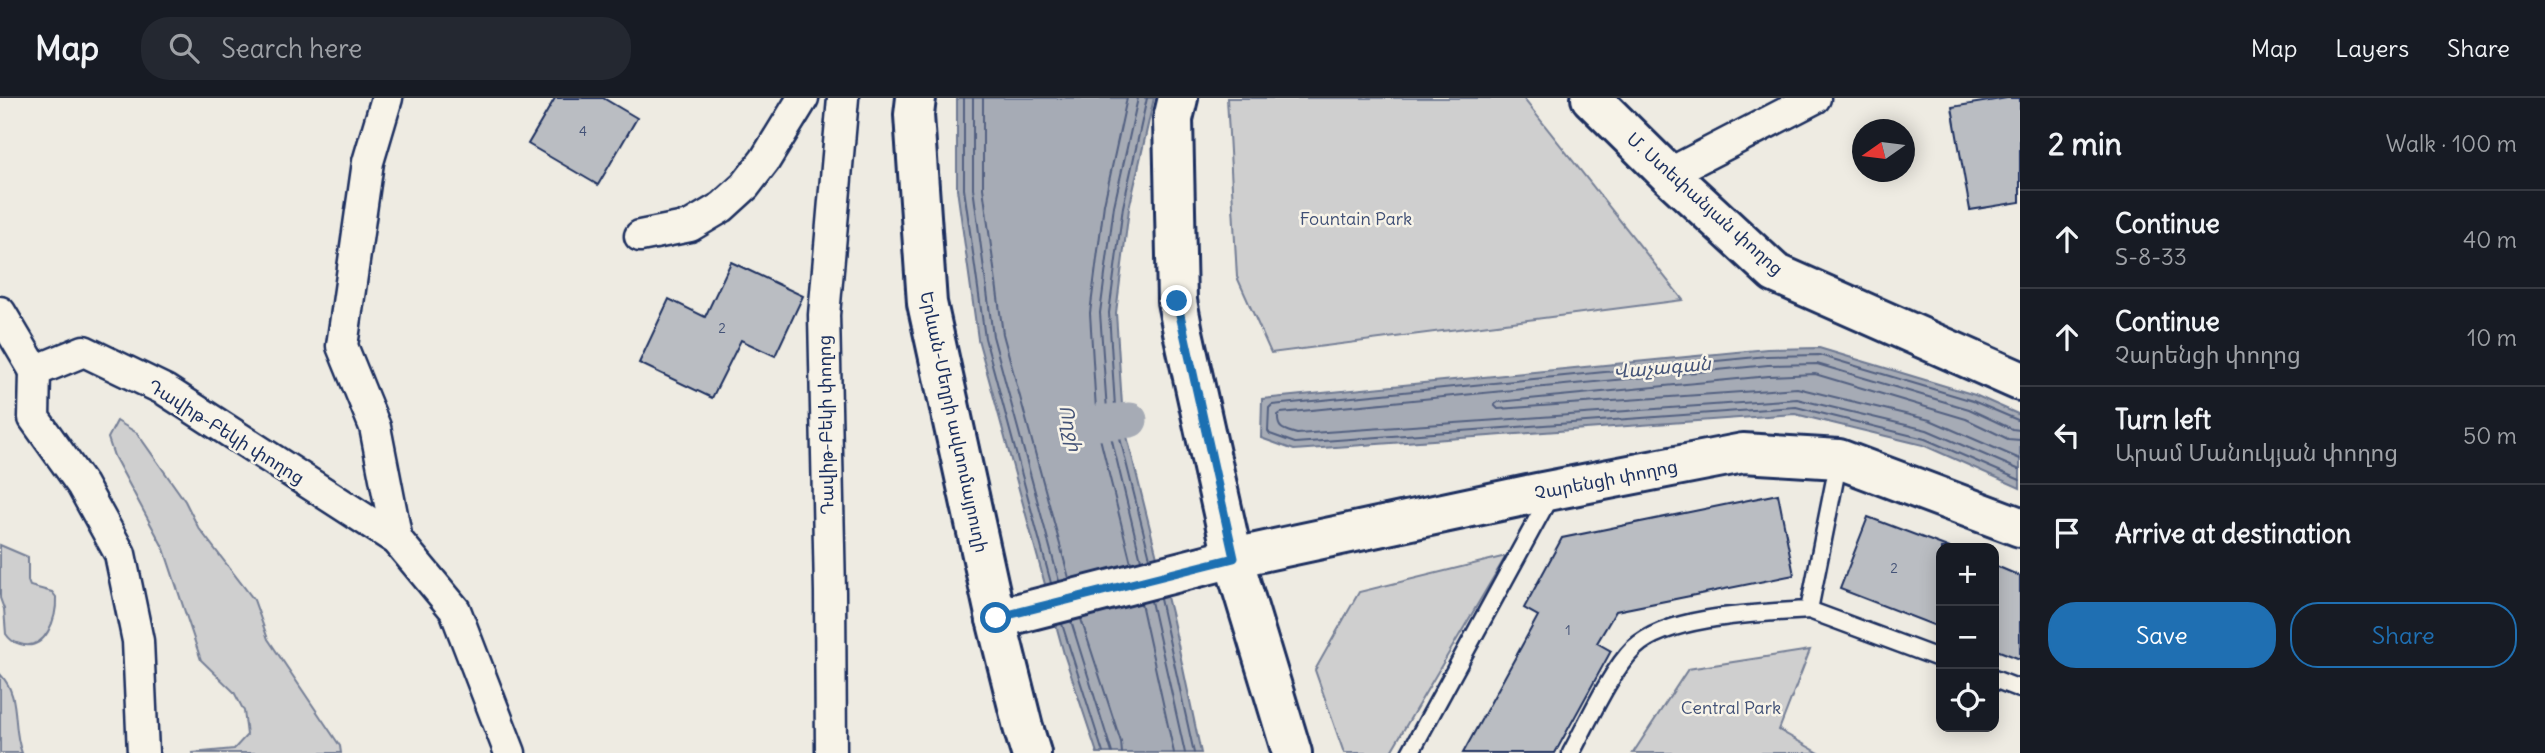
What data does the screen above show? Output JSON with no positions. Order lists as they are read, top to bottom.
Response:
{
  "streets": {
    "main road": ["Մ. Ստեփանյան փողոց", "Երևան-Մեղրի ավտոմայրուղի", "Չարենցի փողոց"],
    "street": ["Դավիթ-Բեկի փողոց"]
  },
  "crossings": [
    ["Երևան-Մեղրի ավտոմայրուղի", "Չարենցի փողոց"]
  ],
  "water": ["Վաչագան", "Ողջի"],
  "parks": ["Fountain Park", "Central Park"],
  "house_numbers": [
    "4",
    "2",
    "2",
    "1"
  ],
  "north": "left",
  "page": {
    "header": "Map",
    "search": "Search here",
    "nav": ["Map", "Layers", "Share"],
    "heading": ["2 min", "Walk · 100 m"],
    "list": [
      ["Continue", "Տ-8-33", "40 m"],
      ["Continue", "Չարենցի փողոց", "10 m"],
      ["Turn left", "Արամ Մանուկյան փողոց", "50 m"],
      "Arrive at destination"
    ],
    "map_buttons": ["+", "−"],
    "buttons": ["Save", "Share"]
  }
}
